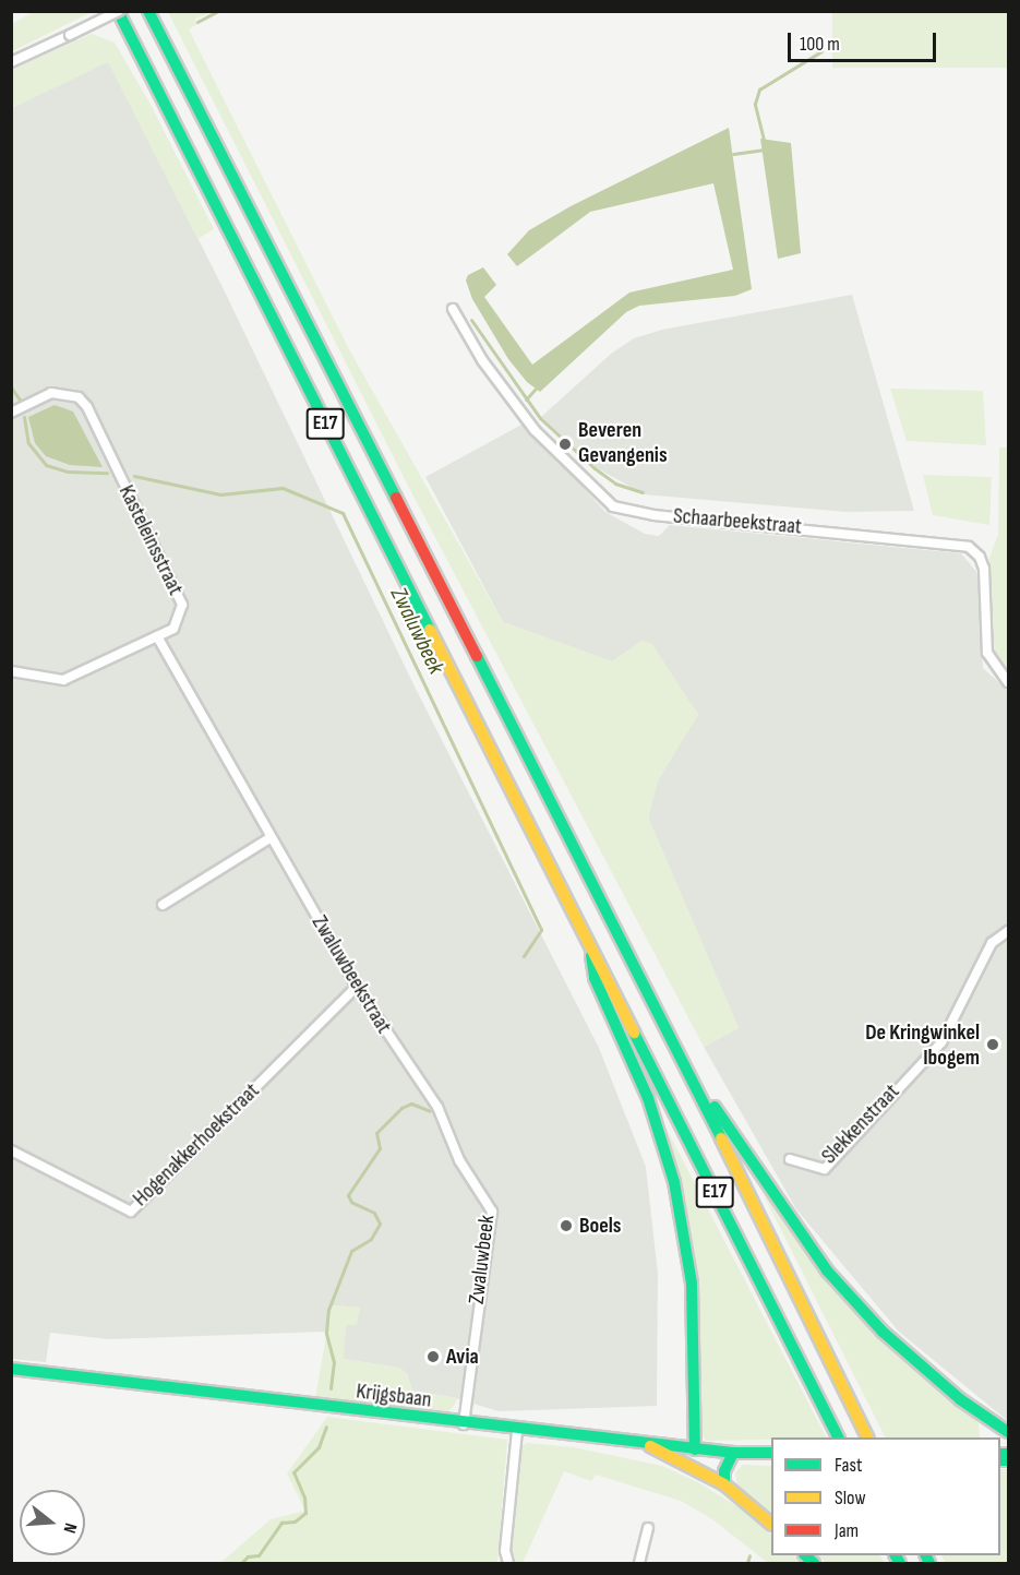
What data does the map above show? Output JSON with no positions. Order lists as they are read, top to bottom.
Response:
{
  "streets": {
    "main road": ["E17", "Krijgsbaan"],
    "street": [
      "Schaarbeekstraat",
      "Kasteleinsstraat",
      "Zwaluwbeekstraat",
      "Slekkenstraat",
      "Hogenakkerhoekstraat",
      "Zwaluwbeek"
    ]
  },
  "crossings": [
    ["Kasteleinsstraat", "Zwaluwbeekstraat"],
    ["Zwaluwbeekstraat", "Hogenakkerhoekstraat"],
    ["Zwaluwbeekstraat", "Zwaluwbeek"],
    ["Zwaluwbeek", "Krijgsbaan"]
  ],
  "water": ["Zwaluwbeek"],
  "places": [
    "Beveren Gevangenis",
    "De Kringwinkel Ibogem",
    "Boels",
    "Avia"
  ],
  "legend": ["Fast", "Slow", "Jam"],
  "scale_bar": "100 m",
  "north": "right"
}
